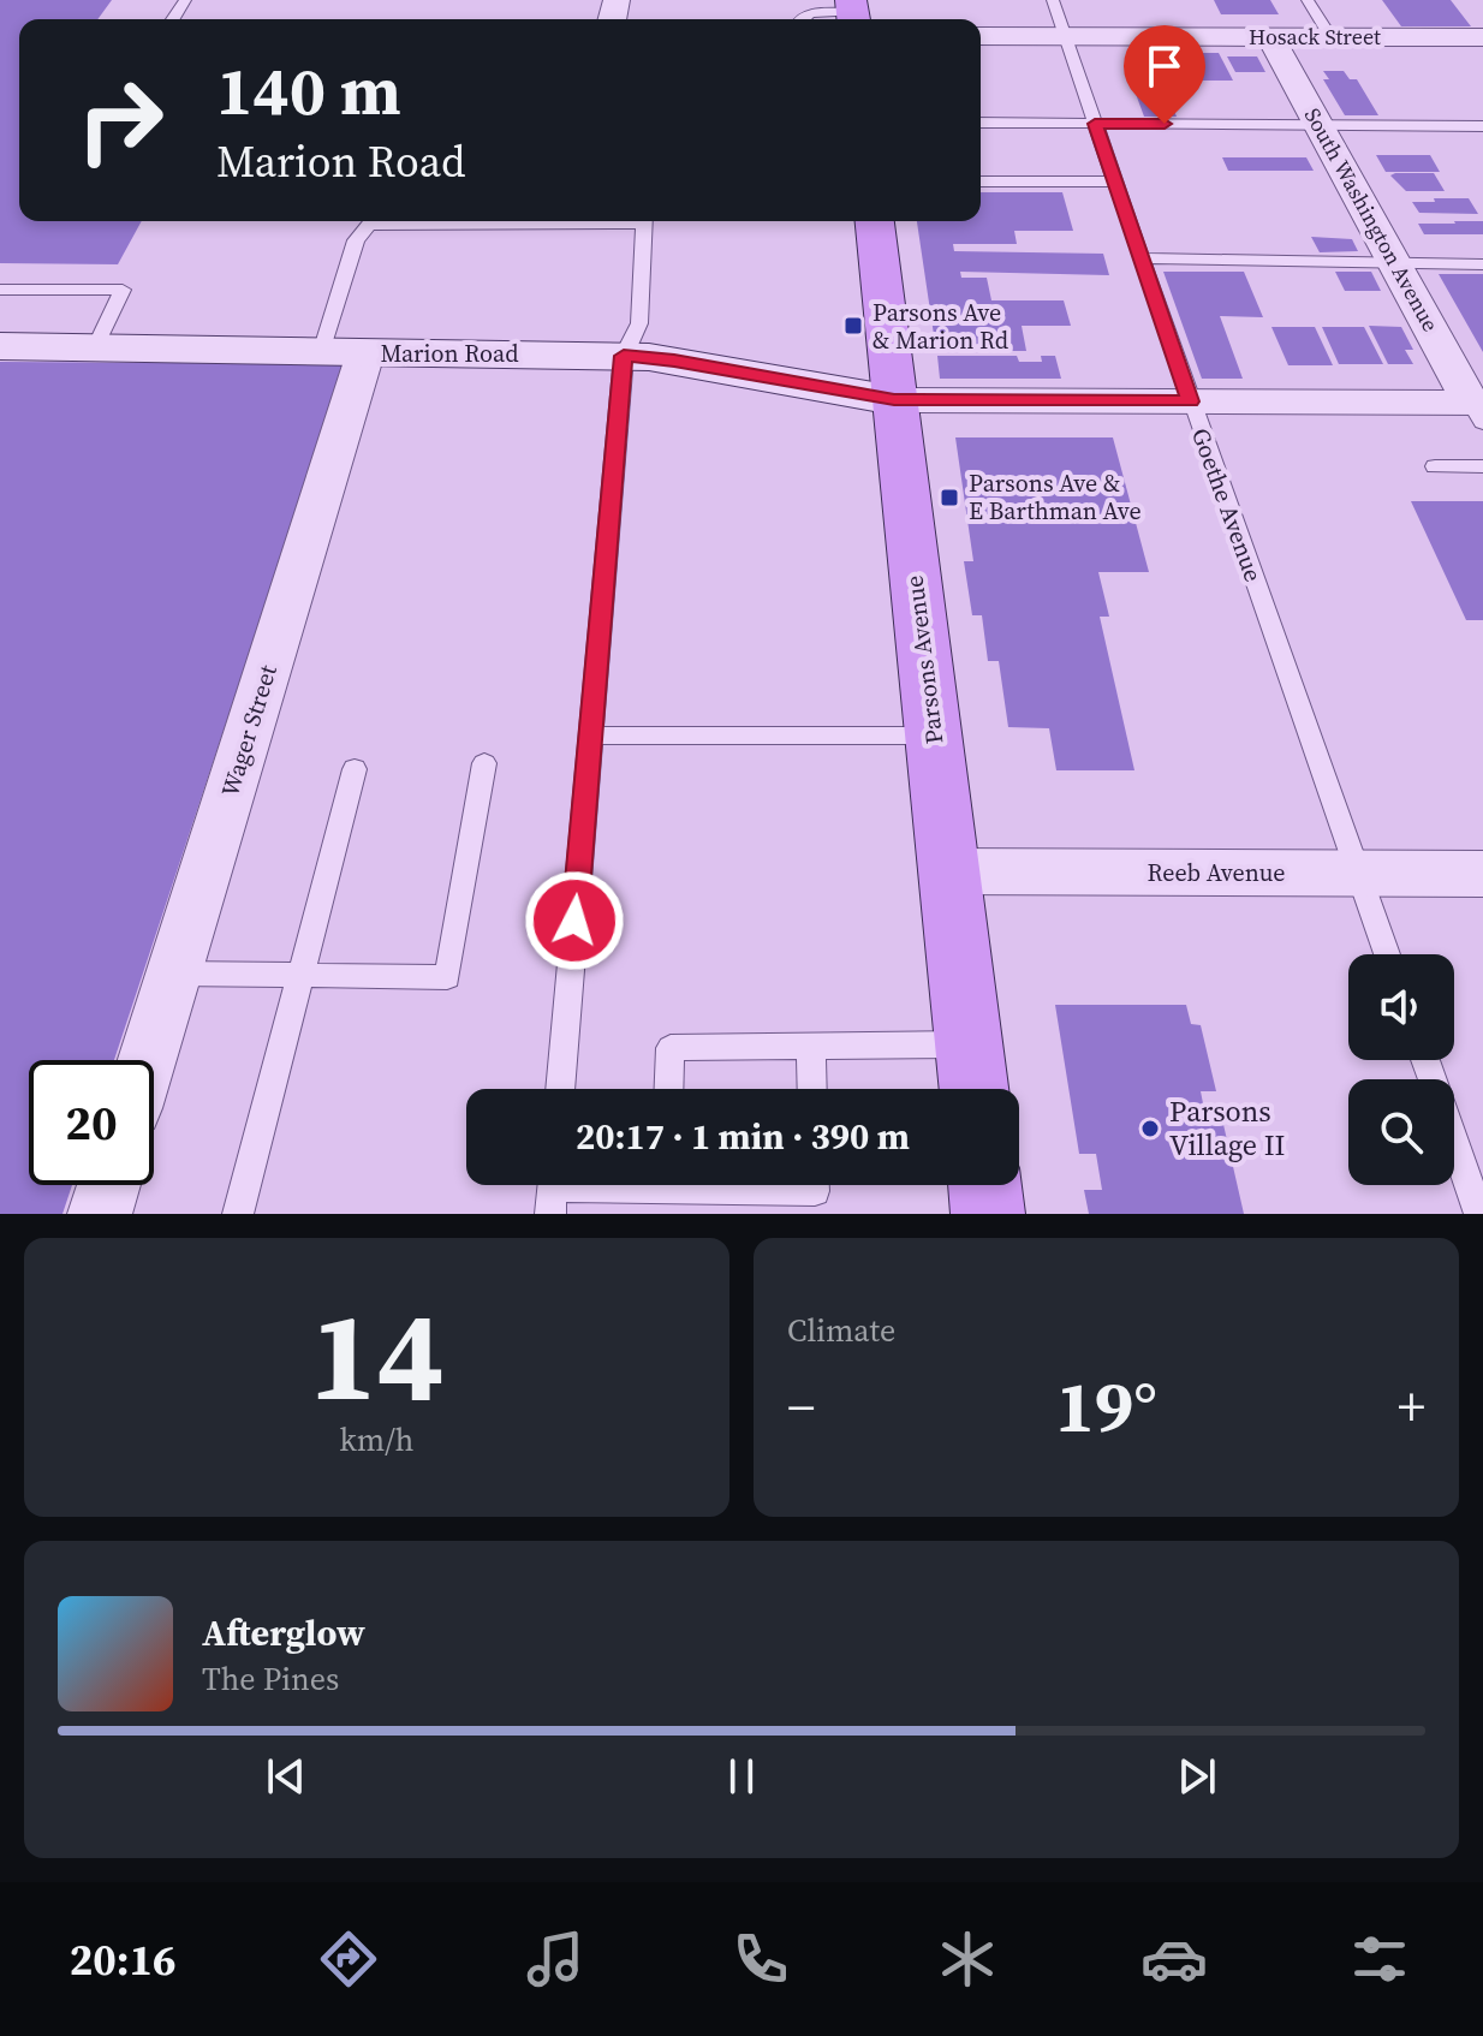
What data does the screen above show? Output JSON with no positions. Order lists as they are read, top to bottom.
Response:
{
  "streets": {
    "main road": ["Parsons Avenue"],
    "street": [
      "Hosack Street",
      "South Washington Avenue",
      "Marion Road",
      "Wager Street",
      "Reeb Avenue"
    ],
    "lane": ["Goethe Avenue"]
  },
  "crossings": [
    ["Hosack Street", "South Washington Avenue"],
    ["Hosack Street", "Goethe Avenue"],
    ["Marion Road", "Parsons Avenue"],
    ["Marion Road", "Wager Street"],
    ["Goethe Avenue", "Reeb Avenue"],
    ["Parsons Avenue", "Reeb Avenue"]
  ],
  "places": {
    "transit": ["Parsons Ave & Marion Rd", "Parsons Ave & E Barthman Ave"],
    "other": ["Parsons Village II"]
  },
  "page": {
    "turn": ["140 m", "Marion Road"],
    "limit": "20",
    "trip": "20:17 · 1 min · 390 m",
    "tile": [
      ["14", "km/h"],
      "Climate"
    ],
    "heat": ["−", "19°", "+"],
    "song": ["Afterglow", "The Pines"],
    "tabs": "20:16"
  }
}
